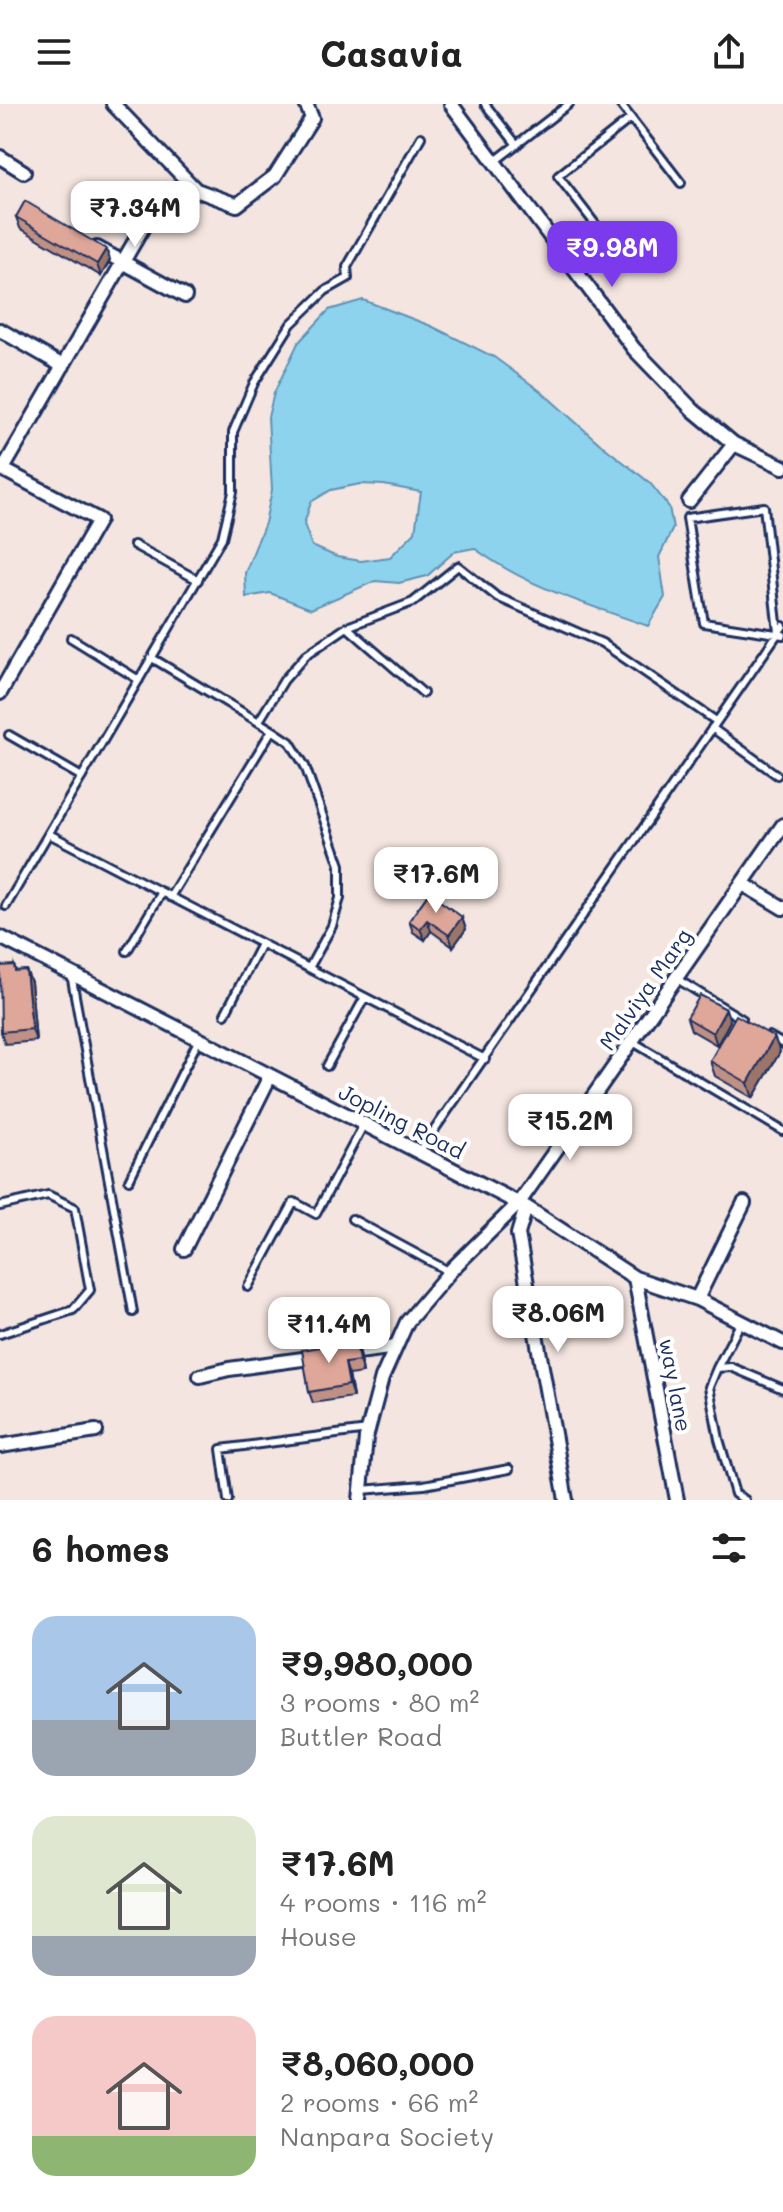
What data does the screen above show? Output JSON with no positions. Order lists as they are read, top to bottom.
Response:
{
  "streets": {
    "street": ["Malviya Marg", "Jopling Road", "way lane"]
  },
  "crossings": [
    ["Malviya Marg", "Jopling Road"],
    ["Jopling Road", "way lane"]
  ],
  "page": {
    "header": "Casavia",
    "price": [
      "₹7.34M",
      "₹9.98M",
      "₹17.6M",
      "₹15.2M",
      "₹8.06M",
      "₹11.4M"
    ],
    "heading": "6 homes",
    "list": [
      {
        "name": "₹9,980,000",
        "note": "3 rooms · 80 m² · Buttler Road"
      },
      {
        "name": "₹17.6M",
        "note": "4 rooms · 116 m² · House"
      },
      {
        "name": "₹8,060,000",
        "note": "2 rooms · 66 m² · Nanpara Society"
      }
    ]
  }
}
